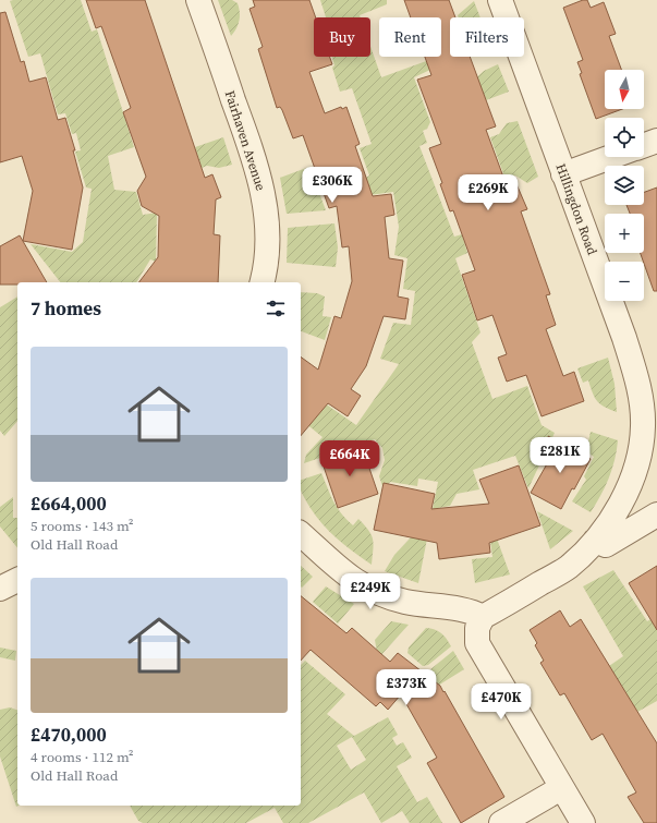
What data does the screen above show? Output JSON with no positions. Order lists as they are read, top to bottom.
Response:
{
  "streets": {
    "street": ["Fairhaven Avenue", "Hillingdon Road"]
  },
  "north": "bottom",
  "page": {
    "chip": ["Buy", "Rent", "Filters"],
    "map_buttons": ["+", "−"],
    "price": [
      "£306K",
      "£269K",
      "£281K",
      "£664K",
      "£249K",
      "£373K",
      "£470K"
    ],
    "heading": "7 homes",
    "list": [
      {
        "name": "£664,000",
        "note": "5 rooms · 143 m² · Old Hall Road"
      },
      {
        "name": "£470,000",
        "note": "4 rooms · 112 m² · Old Hall Road"
      }
    ]
  }
}
